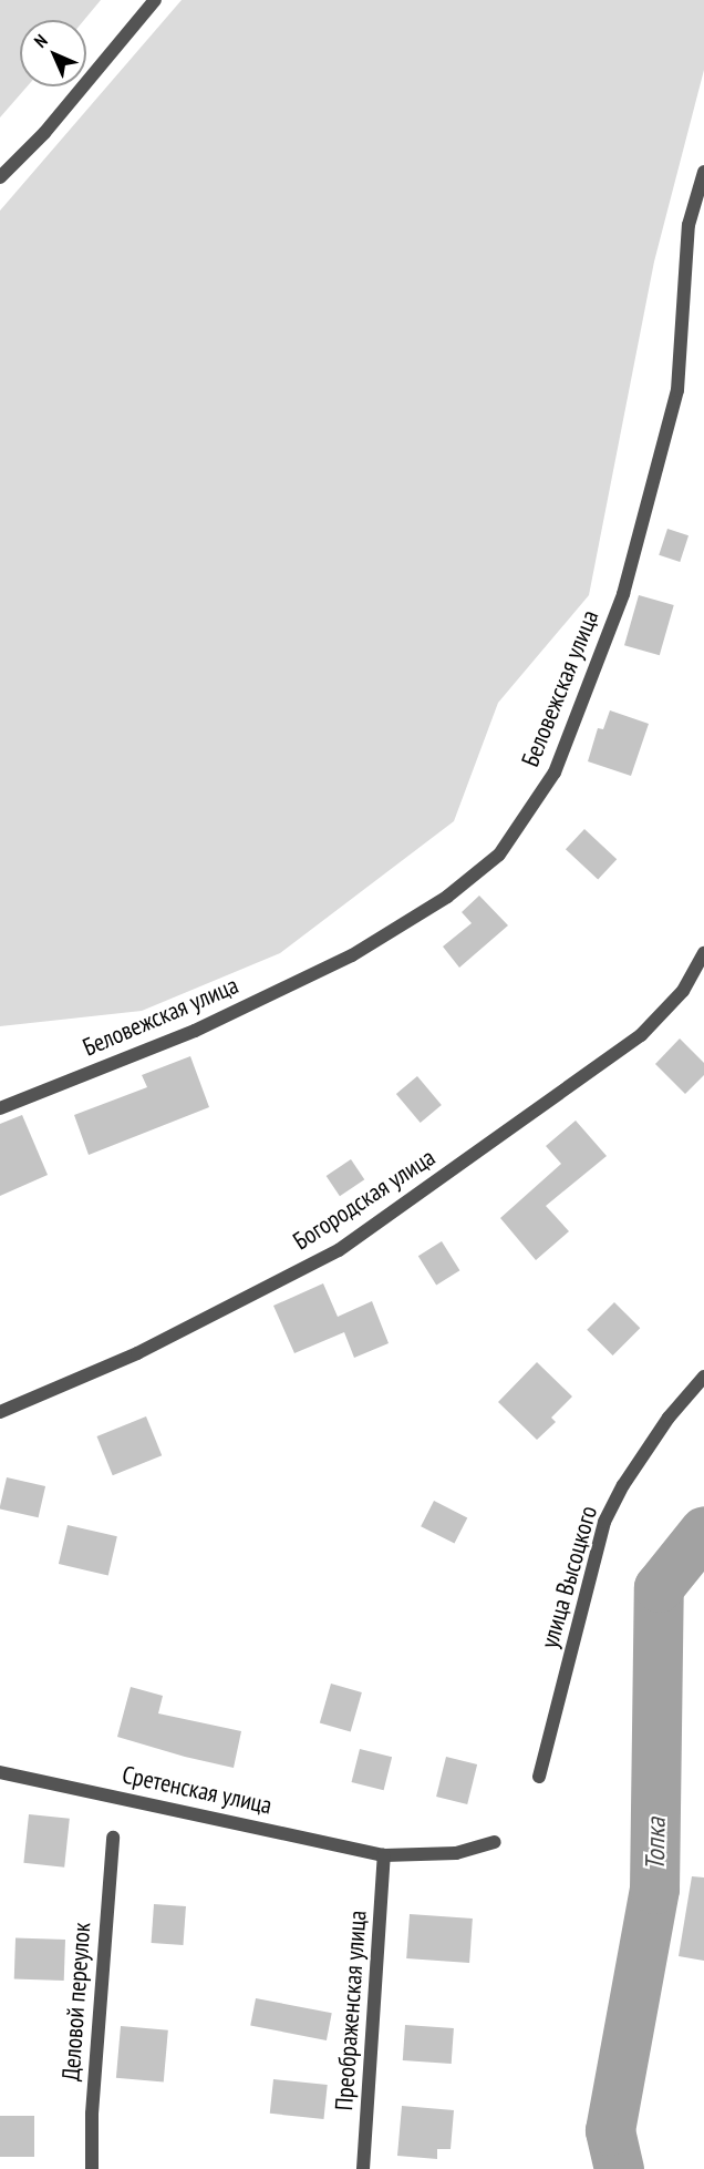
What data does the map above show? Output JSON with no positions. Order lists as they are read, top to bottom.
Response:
{
  "streets": {
    "street": [
      "Беловежская улица",
      "Богородская улица",
      "улица Высоцкого",
      "Сретенская улица",
      "Деловой переулок",
      "Преображенская улица"
    ]
  },
  "crossings": [
    ["Сретенская улица", "Преображенская улица"]
  ],
  "water": ["Топка"],
  "north": "top left"
}
